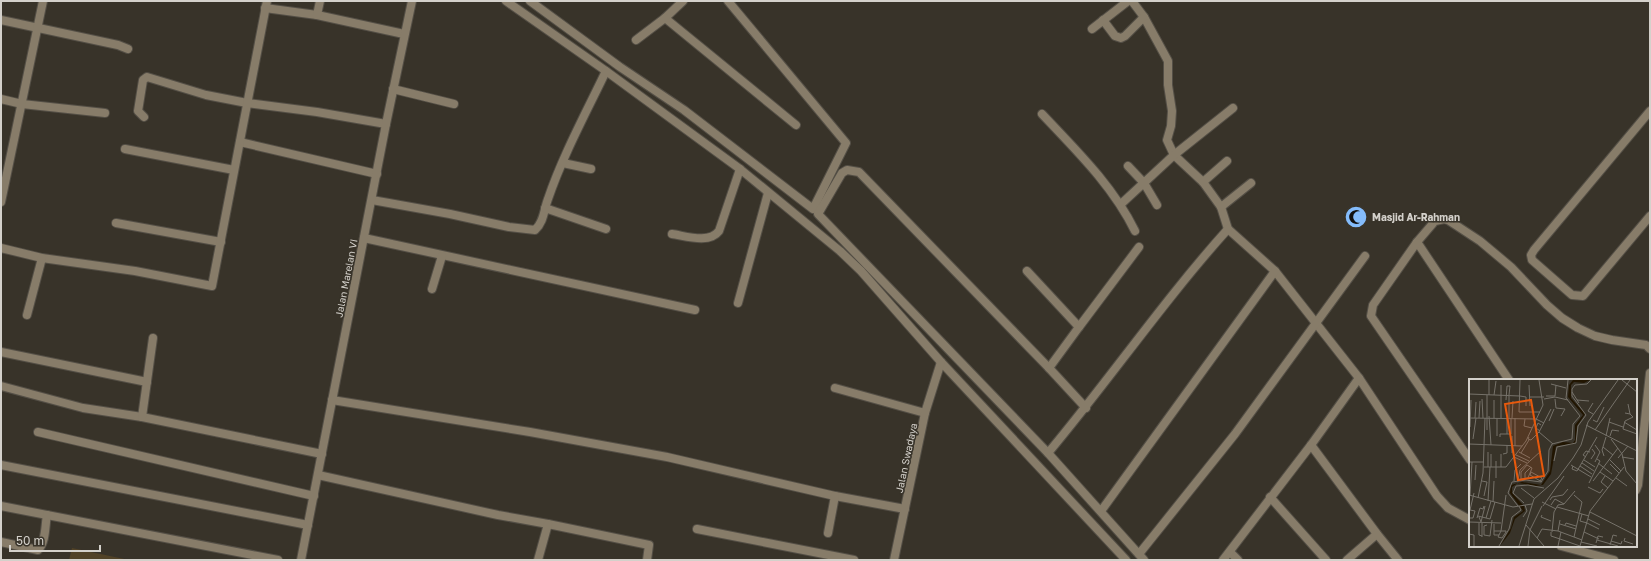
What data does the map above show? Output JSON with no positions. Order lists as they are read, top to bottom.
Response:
{
  "streets": {
    "street": ["Jalan Marelan VI", "Jalan Swadaya"]
  },
  "places": {
    "mosque": ["Masjid Ar-Rahman"]
  },
  "scale_bar": "50 m"
}
